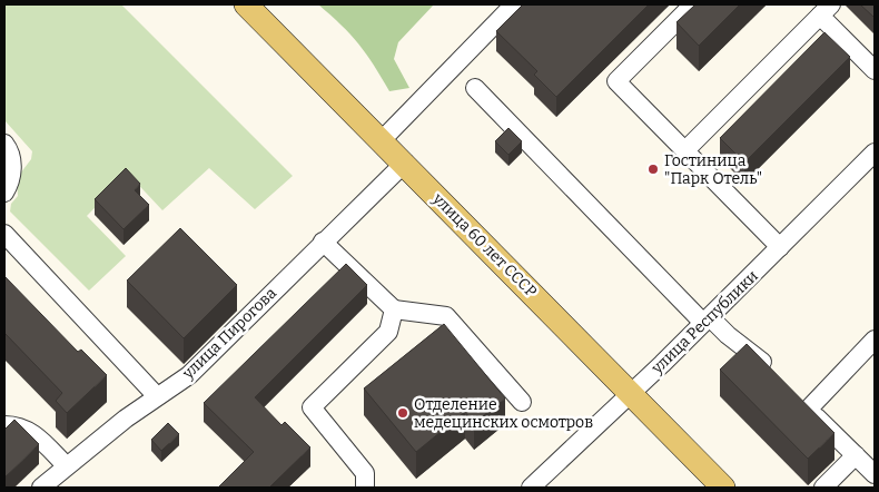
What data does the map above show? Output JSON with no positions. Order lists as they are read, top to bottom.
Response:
{
  "streets": {
    "main road": ["улица 60 лет СССР"],
    "street": ["улица Республики", "улица Пирогова"]
  },
  "crossings": [
    ["улица 60 лет СССР", "улица Республики"],
    ["улица 60 лет СССР", "улица Пирогова"]
  ],
  "places": ["Гостиница \"Парк Отель\"", "Отделение медецинских осмотров"]
}
